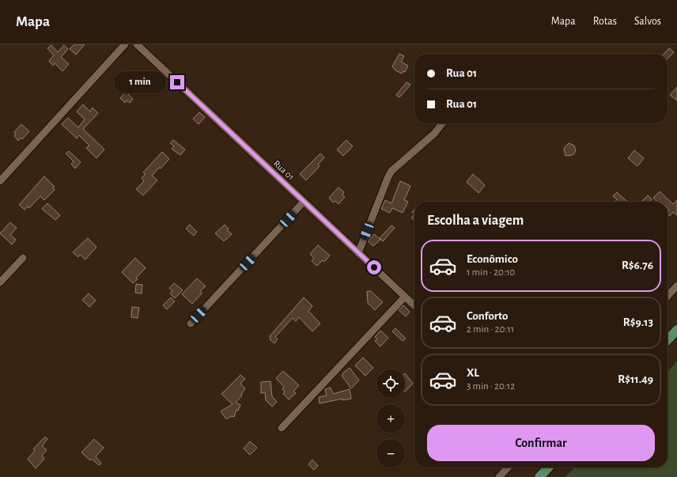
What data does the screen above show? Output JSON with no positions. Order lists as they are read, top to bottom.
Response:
{
  "streets": {
    "street": ["Rua 01"]
  },
  "page": {
    "header": "Mapa",
    "nav": ["Mapa", "Rotas", "Salvos"],
    "banner": ["Rua 01", "Rua 01"],
    "bubble": "1 min",
    "heading": "Escolha a viagem",
    "list": [
      {
        "name": "Econômico",
        "note": "1 min · 20:10",
        "value": "R$6.76"
      },
      {
        "name": "Conforto",
        "note": "2 min · 20:11",
        "value": "R$9.13"
      },
      {
        "name": "XL",
        "note": "3 min · 20:12",
        "value": "R$11.49"
      }
    ],
    "map_buttons": ["+", "−"],
    "buttons": "Confirmar"
  }
}
